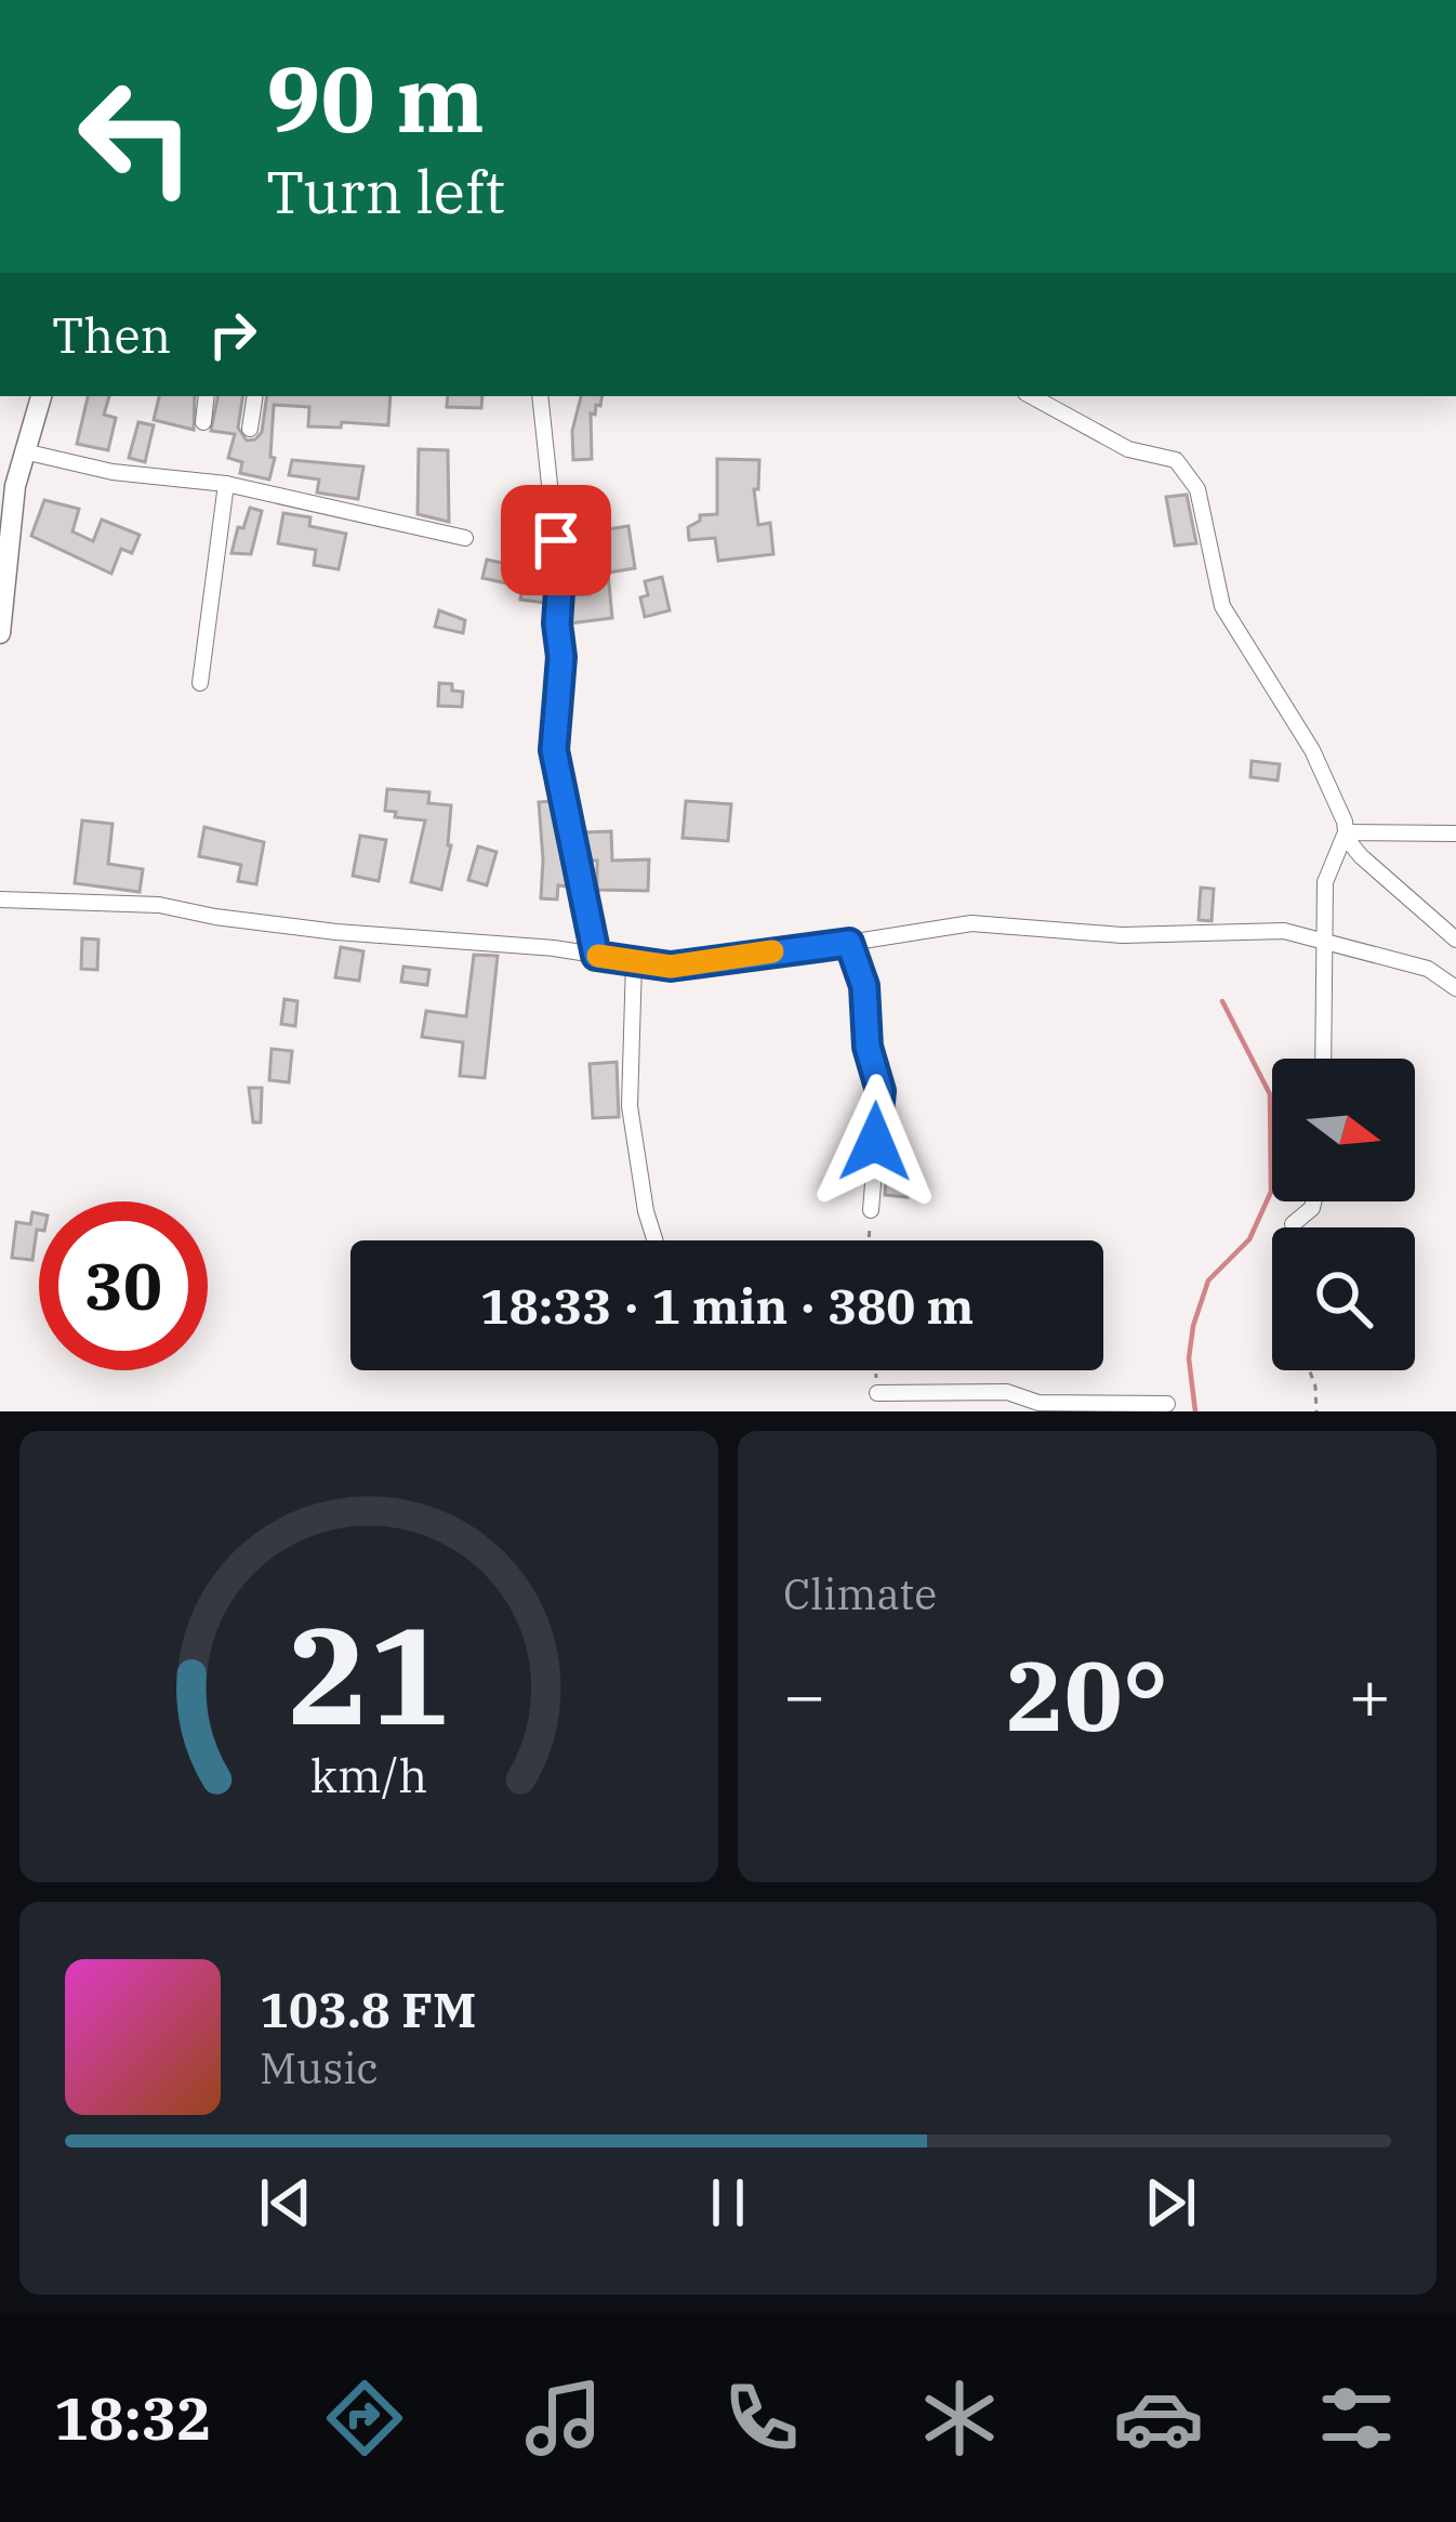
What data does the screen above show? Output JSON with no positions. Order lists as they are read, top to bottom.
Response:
{
  "north": "right",
  "page": {
    "turn": ["90 m", "Turn left"],
    "then": "Then",
    "limit": "30",
    "trip": "18:33 · 1 min · 380 m",
    "tile": "Climate",
    "heat": ["−", "20°", "+"],
    "song": ["103.8 FM", "Music"],
    "tabs": "18:32",
    "gauge": ["21", "km/h"]
  }
}
